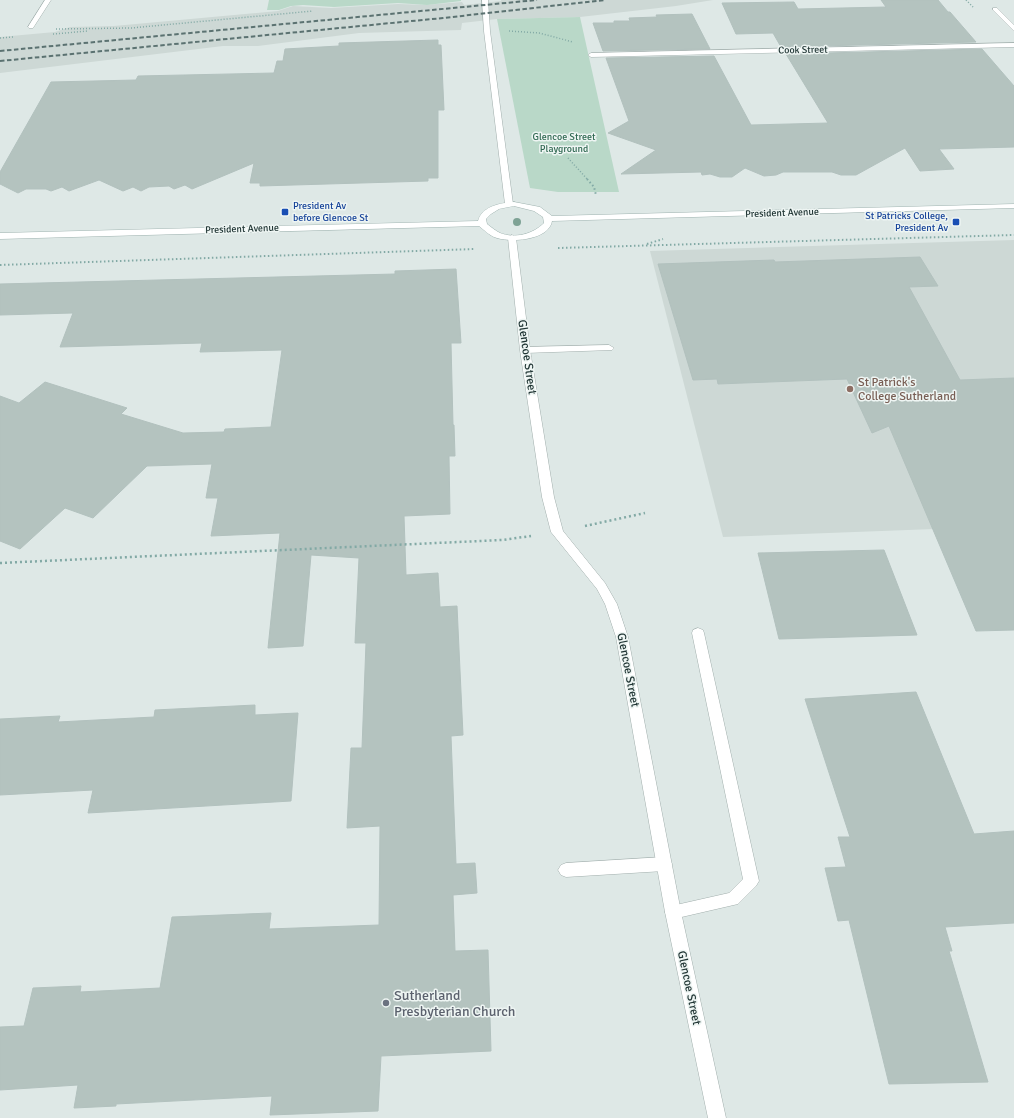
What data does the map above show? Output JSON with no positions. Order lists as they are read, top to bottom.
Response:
{
  "streets": {
    "street": ["Cook Street", "President Avenue", "Glencoe Street"]
  },
  "parks": ["Glencoe Street Playground"],
  "places": {
    "transit": ["President Av before Glencoe St", "St Patricks College, President Av"],
    "other": ["St Patrick's College Sutherland", "Sutherland Presbyterian Church"]
  }
}
